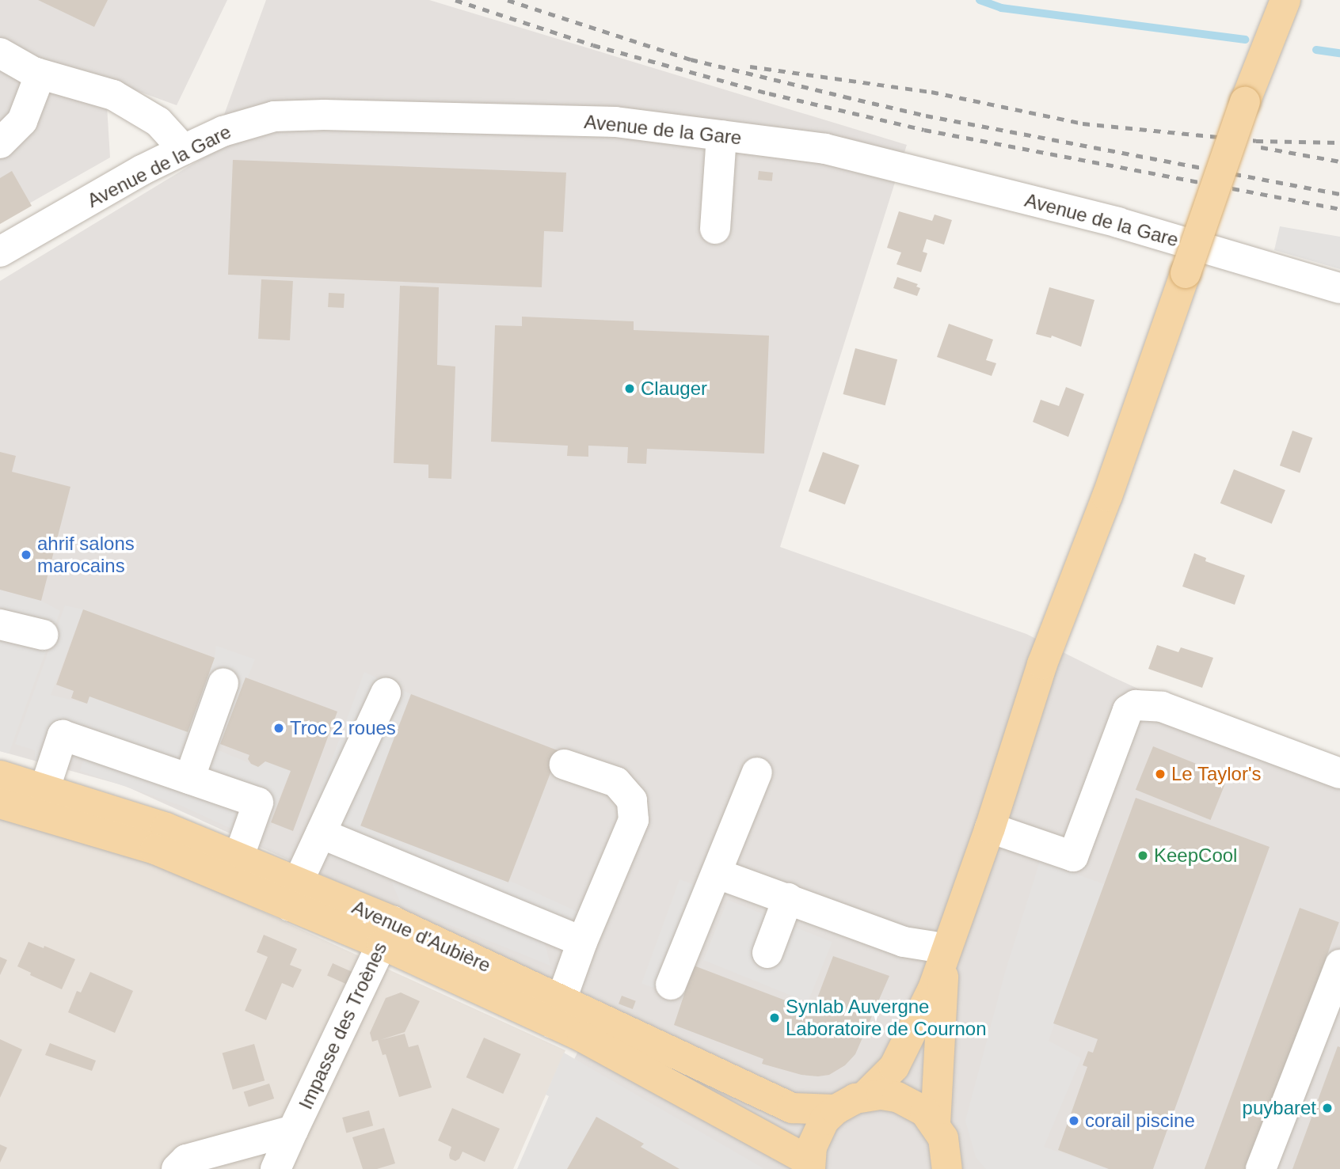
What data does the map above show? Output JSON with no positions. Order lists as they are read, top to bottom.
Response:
{
  "streets": {
    "main road": ["Avenue d'Aubière"],
    "street": ["Avenue de la Gare", "Impasse des Troènes"]
  },
  "crossings": [
    ["Avenue d'Aubière", "Impasse des Troènes"]
  ],
  "places": [
    "Clauger",
    "ahrif salons marocains",
    "Troc 2 roues",
    "Le Taylor's",
    "KeepCool",
    "Synlab Auvergne Laboratoire de Cournon",
    "puybaret",
    "corail piscine"
  ]
}
